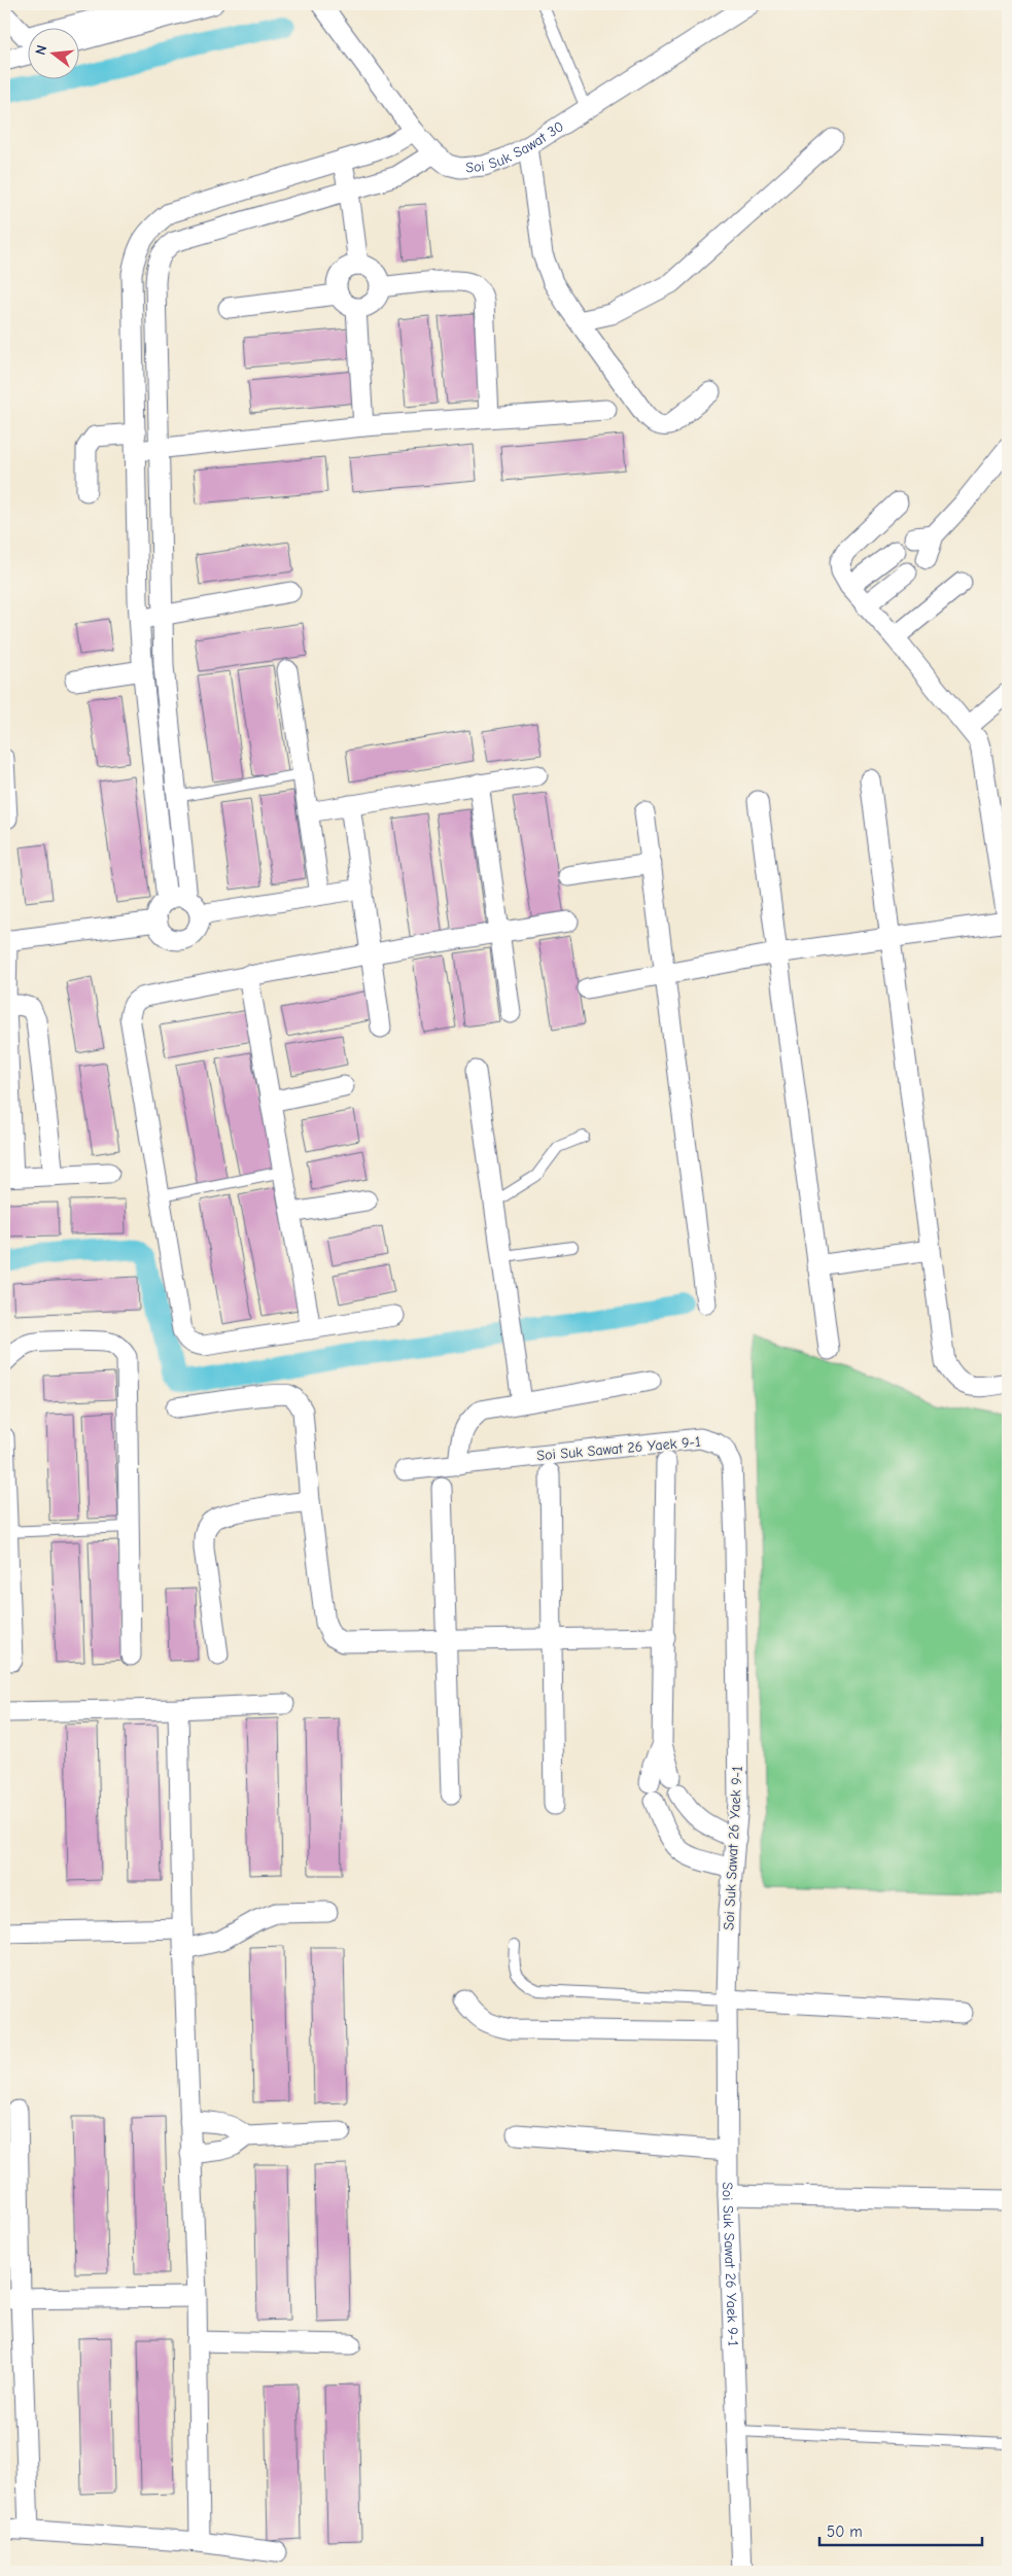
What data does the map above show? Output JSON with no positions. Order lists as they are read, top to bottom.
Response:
{
  "streets": {
    "street": ["Soi Suk Sawat 30", "Soi Suk Sawat 26 Yaek 9-1"]
  },
  "scale_bar": "50 m",
  "north": "left"
}
